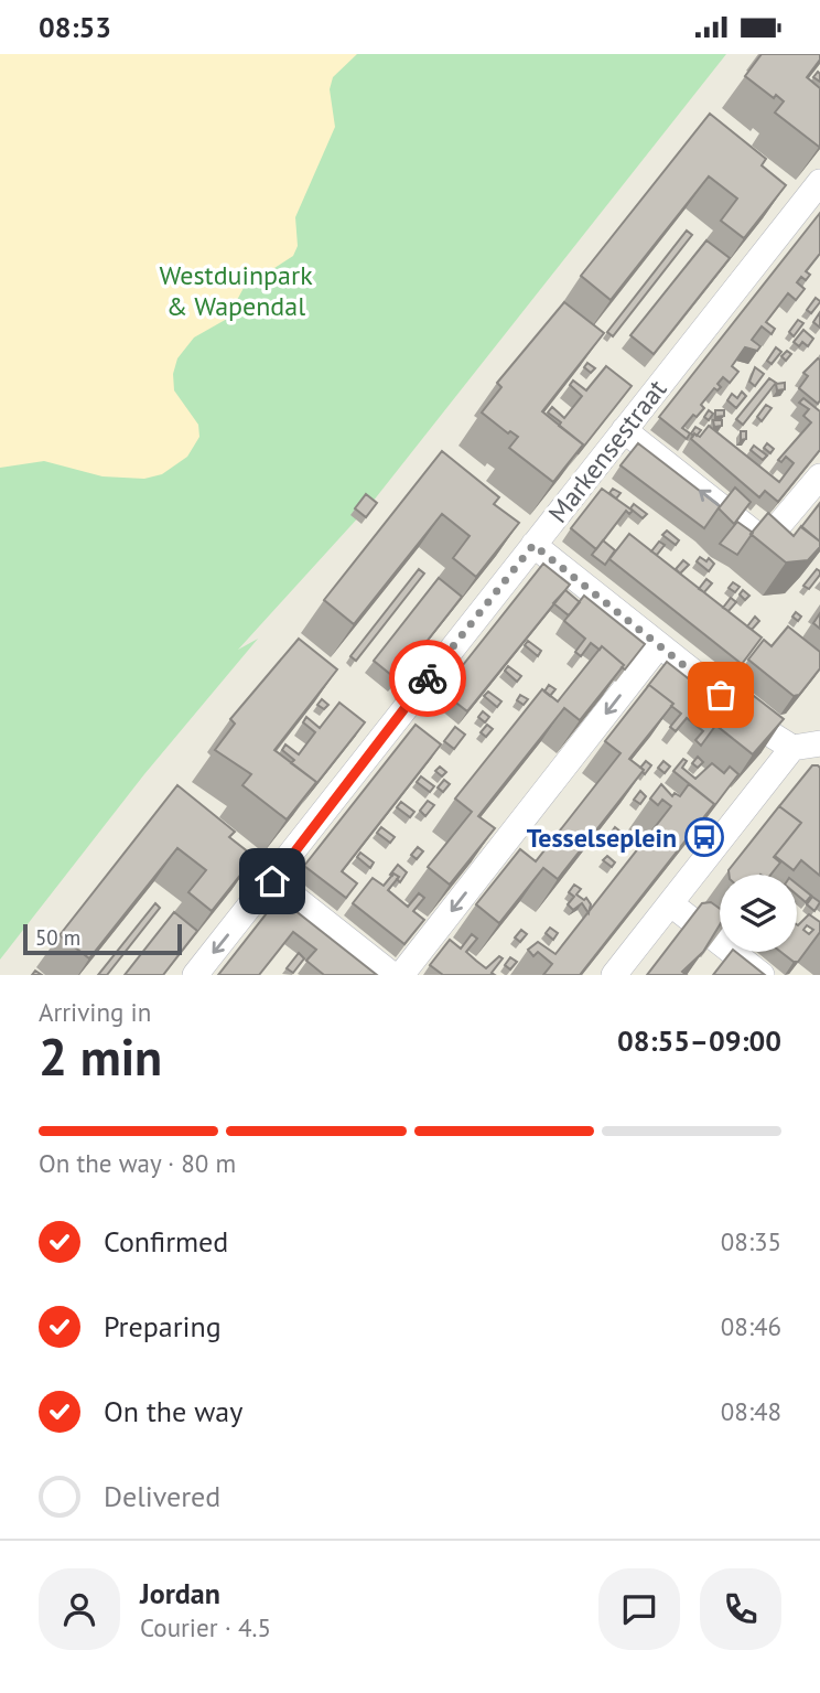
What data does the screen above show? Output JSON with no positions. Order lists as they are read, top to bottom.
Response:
{
  "streets": {
    "street": ["Markensestraat"]
  },
  "parks": ["Westduinpark & Wapendal"],
  "places": {
    "bus stop": ["Tesselseplein"]
  },
  "scale_bar": "50 m",
  "page": {
    "status": "08:53",
    "scale": "50 m",
    "heading": ["2 min", "Arriving in", "08:55–09:00"],
    "panel": ["Jordan", "Courier · 4.5"],
    "bar": "On the way · 80 m",
    "list": [
      ["Confirmed", "08:35"],
      ["Preparing", "08:46"],
      ["On the way", "08:48"],
      "Delivered"
    ]
  }
}
